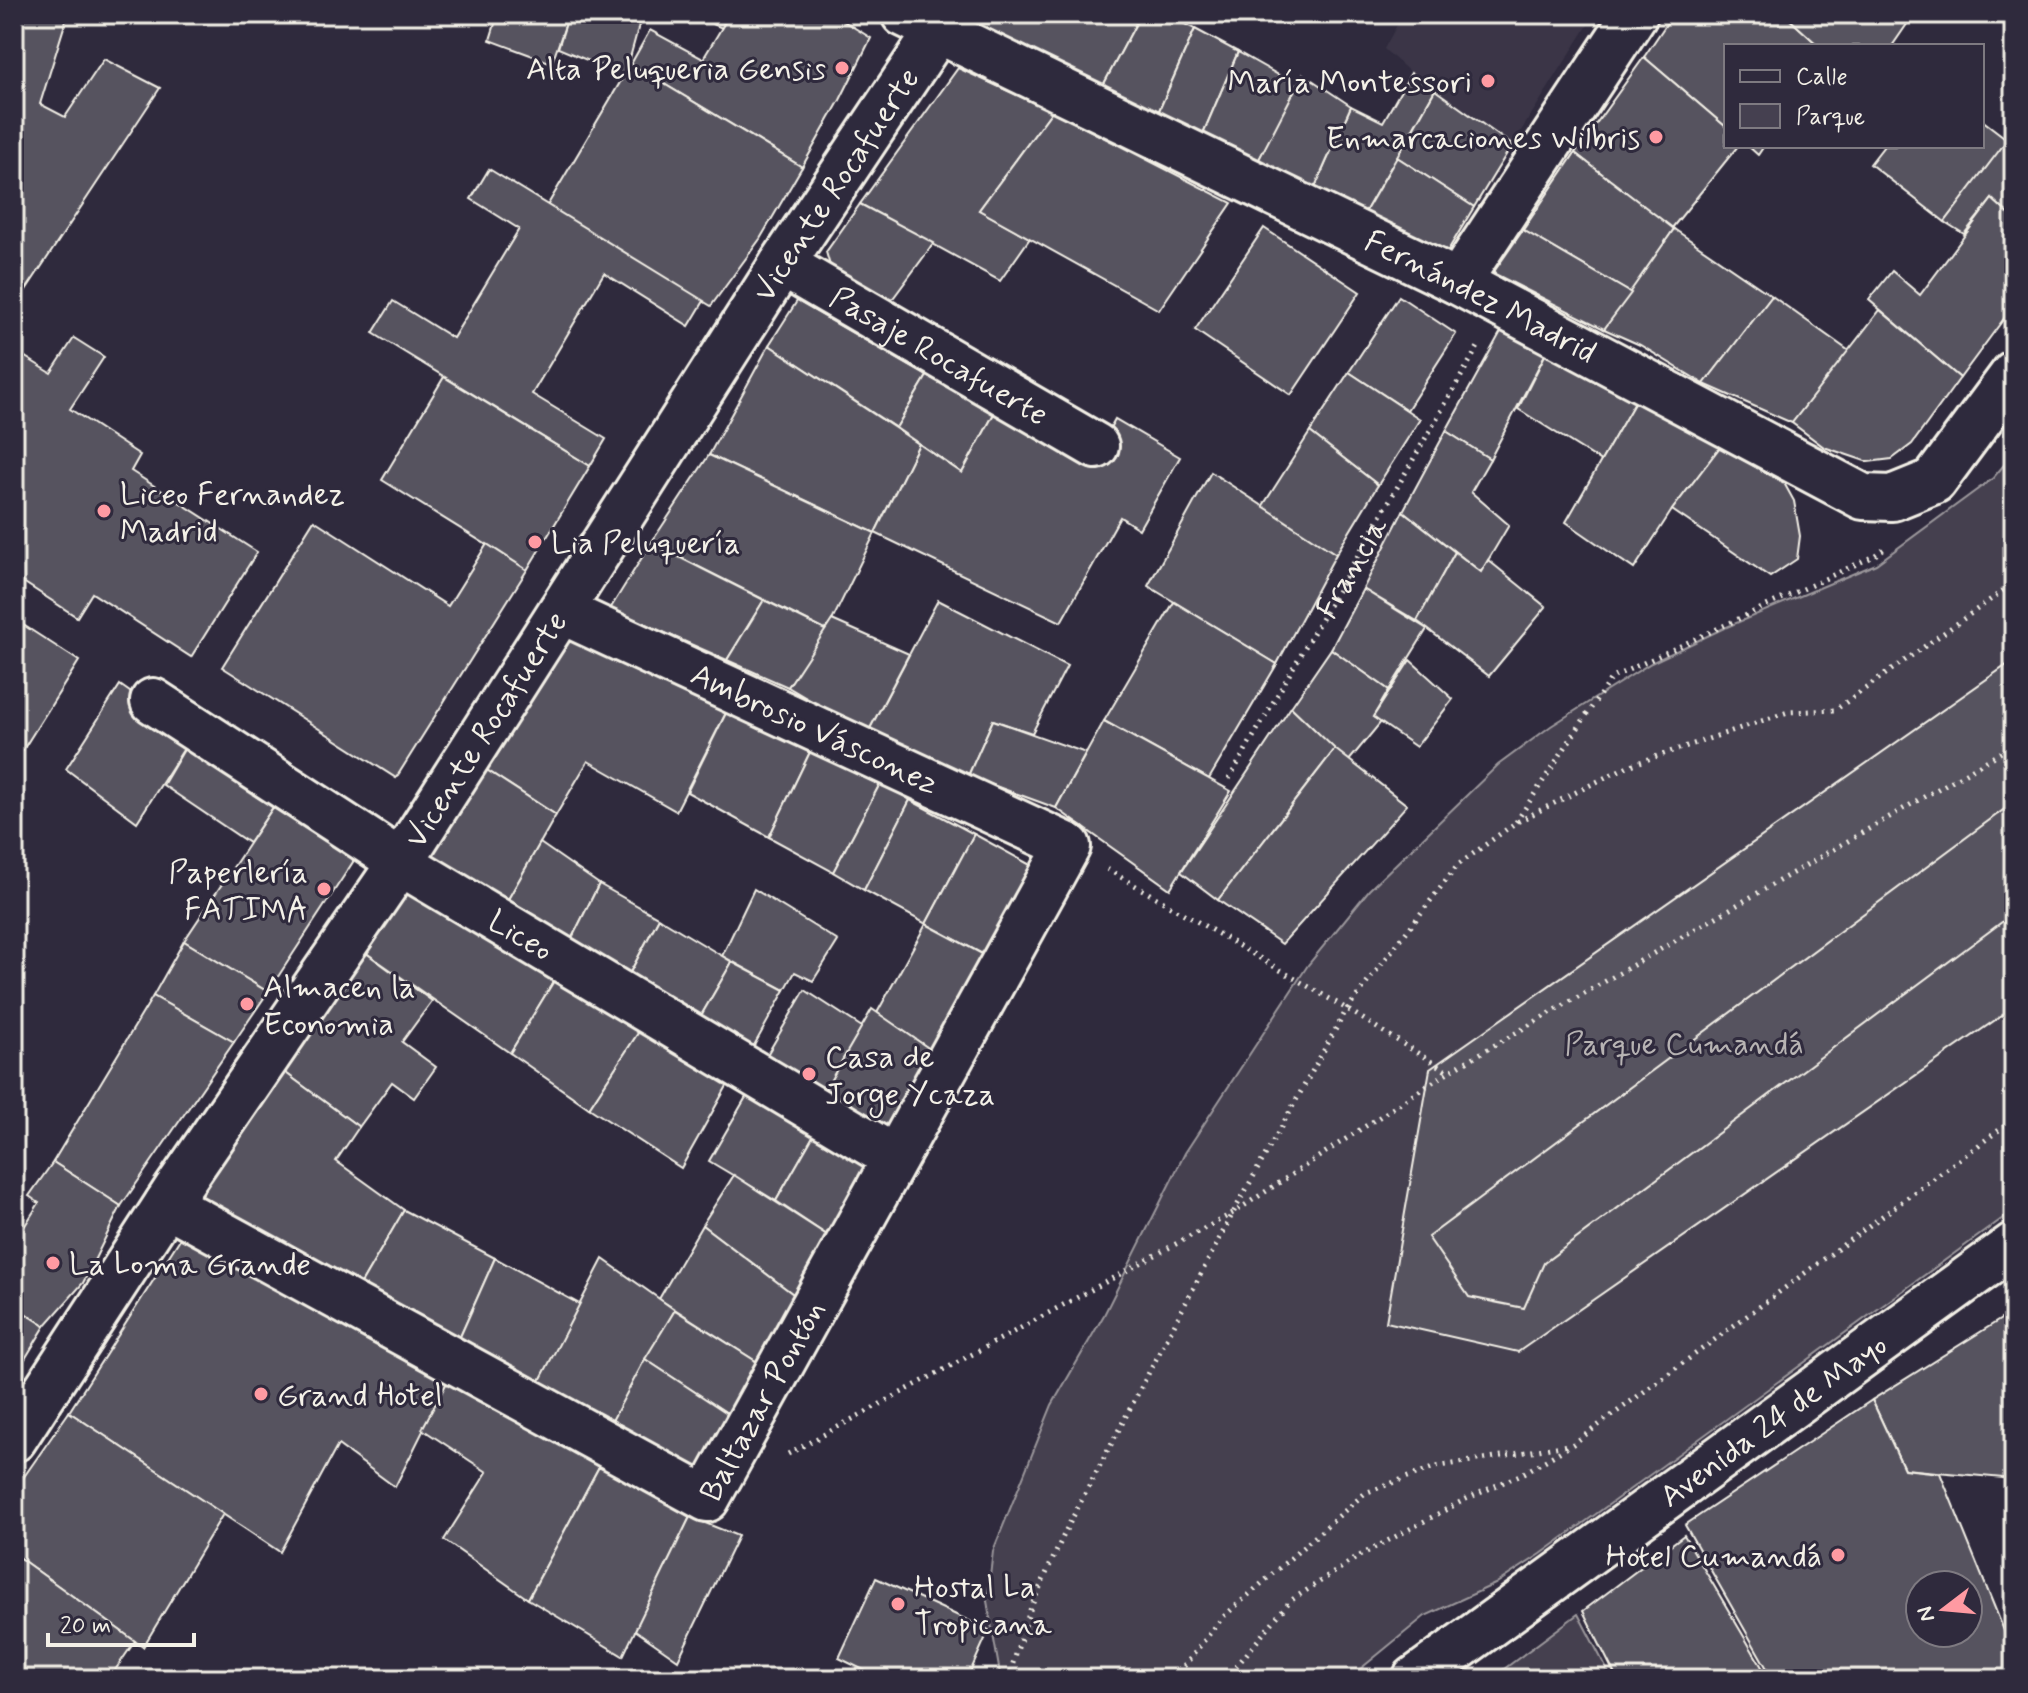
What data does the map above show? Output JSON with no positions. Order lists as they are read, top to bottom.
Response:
{
  "streets": {
    "street": [
      "Vicente Rocafuerte",
      "Fernández Madrid",
      "Pasaje Rocafuerte",
      "Ambrosio Vásconez",
      "Liceo",
      "Baltazar Pontón",
      "Avenida 24 de Mayo"
    ],
    "path": ["Francia"]
  },
  "crossings": [
    ["Vicente Rocafuerte", "Fernández Madrid"],
    ["Vicente Rocafuerte", "Pasaje Rocafuerte"],
    ["Vicente Rocafuerte", "Ambrosio Vásconez"],
    ["Vicente Rocafuerte", "Liceo"],
    ["Vicente Rocafuerte", "Baltazar Pontón"],
    ["Ambrosio Vásconez", "Baltazar Pontón"],
    ["Liceo", "Baltazar Pontón"]
  ],
  "parks": ["Parque Cumandá"],
  "places": [
    "Alta Peluqueria Gensis",
    "María Montessori",
    "Enmarcaciones Wilbris",
    "Liceo Fernandez Madrid",
    "Lia Peluquería",
    "Paperlería FATIMA",
    "Almacen la Economia",
    "Casa de Jorge Ycaza",
    "La Loma Grande",
    "Grand Hotel",
    "Hotel Cumandá",
    "Hostal La Tropicana"
  ],
  "legend": ["Calle", "Parque"],
  "scale_bar": "20 m",
  "north": "left"
}
